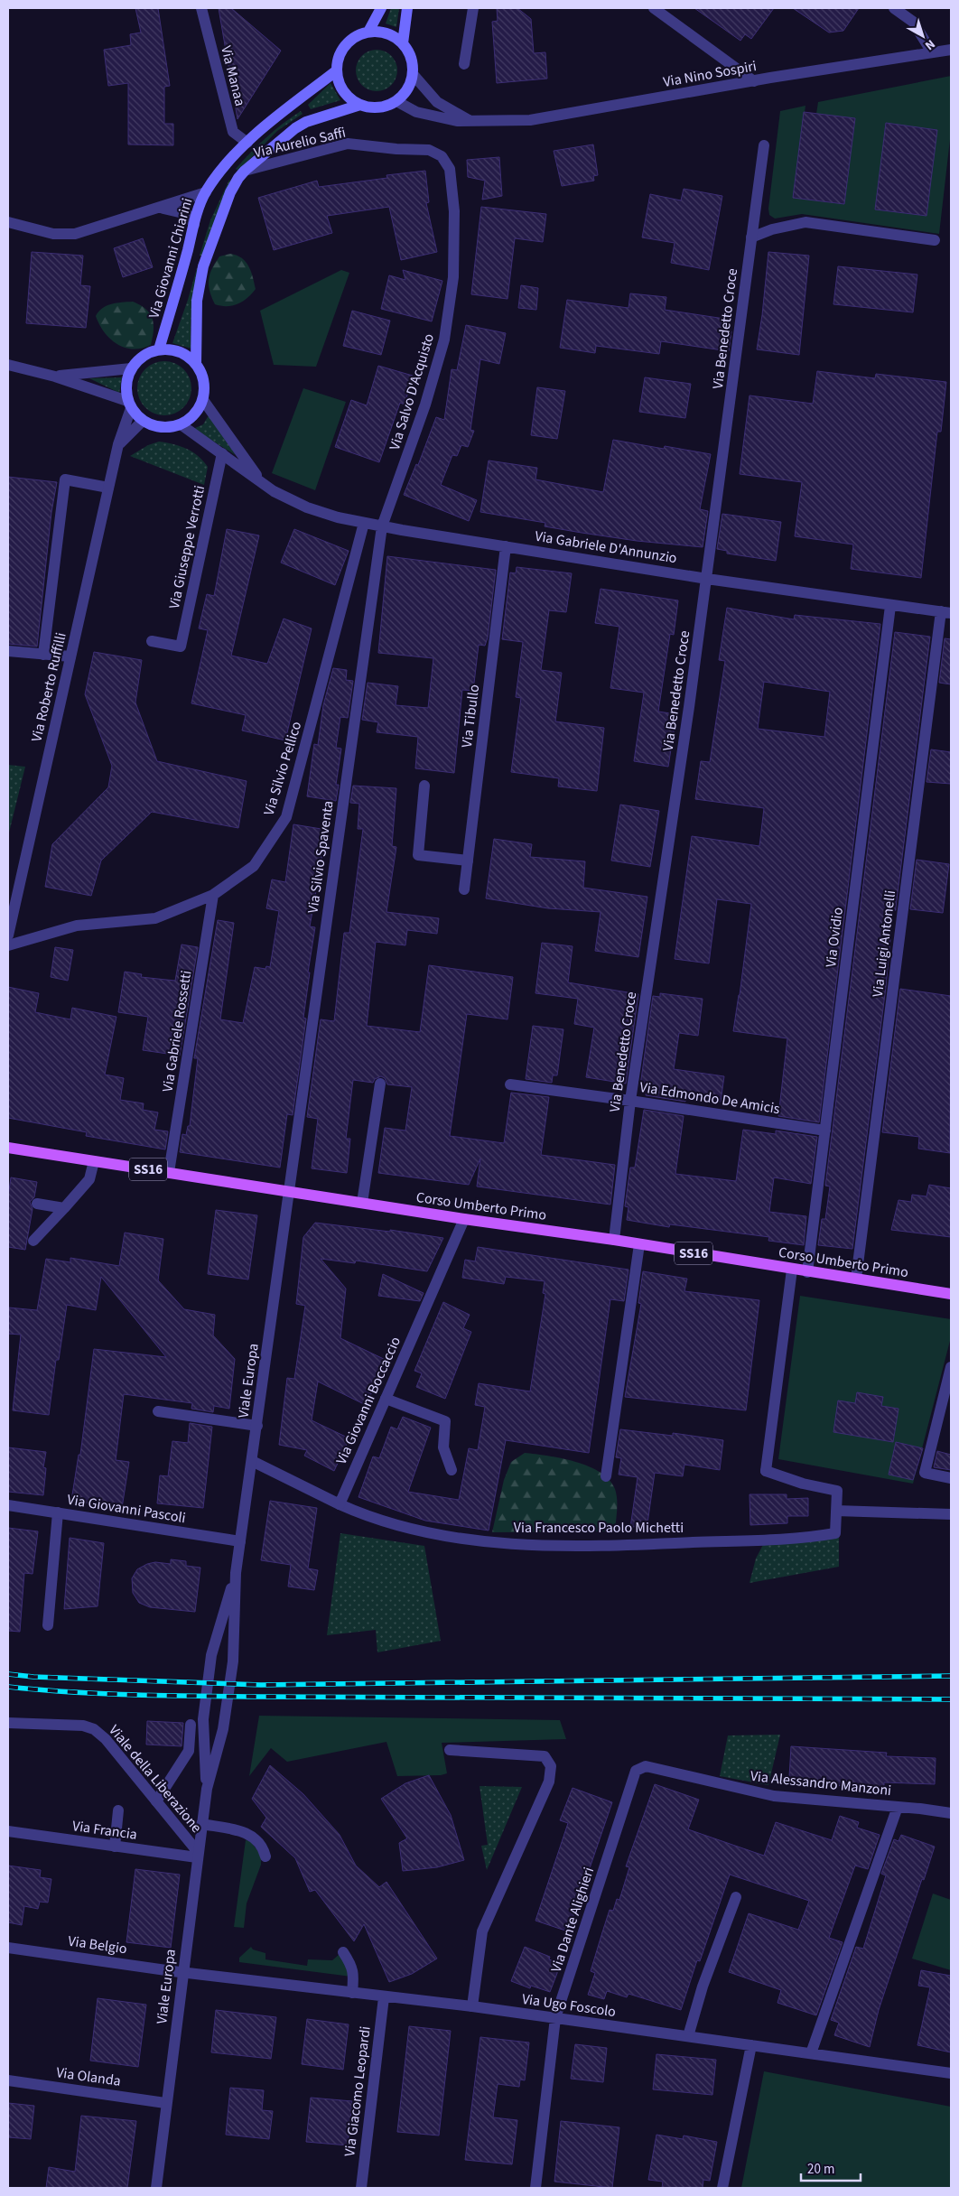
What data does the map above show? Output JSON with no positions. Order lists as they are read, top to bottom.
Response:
{
  "streets": {
    "main road": ["Via Giovanni Chiarini", "SS16", "Corso Umberto Primo"],
    "street": [
      "Via Nino Sospiri",
      "Via Manaa",
      "Via Aurelio Saffi",
      "Via Benedetto Croce",
      "Via Salvo D'Acquisto",
      "Via Giuseppe Verrotti",
      "Via Gabriele D'Annunzio",
      "Via Roberto Ruffilli",
      "Via Tibullo",
      "Via Silvio Pellico",
      "Via Silvio Spaventa",
      "Via Ovidio",
      "Via Luigi Antonelli",
      "Via Gabriele Rossetti",
      "Via Edmondo De Amicis",
      "Viale Europa",
      "Via Giovanni Boccaccio",
      "Via Giovanni Pascoli",
      "Via Francesco Paolo Michetti",
      "Viale della Liberazione",
      "Via Alessandro Manzoni",
      "Via Francia",
      "Via Dante Alighieri",
      "Via Belgio",
      "Via Ugo Foscolo",
      "Via Olanda",
      "Via Giacomo Leopardi"
    ]
  },
  "crossings": [
    ["Via Nino Sospiri", "Via Giovanni Chiarini"],
    ["Via Manaa", "Via Giovanni Chiarini"],
    ["Via Aurelio Saffi", "Via Salvo D'Acquisto"],
    ["Via Giovanni Chiarini", "Via Roberto Ruffilli"],
    ["Via Benedetto Croce", "Via Gabriele D'Annunzio"],
    ["Via Benedetto Croce", "Via Edmondo De Amicis"],
    ["Via Benedetto Croce", "Corso Umberto Primo"],
    ["Via Salvo D'Acquisto", "Via Gabriele D'Annunzio"],
    ["Via Salvo D'Acquisto", "Via Silvio Spaventa"],
    ["Via Gabriele D'Annunzio", "Via Tibullo"],
    ["Via Gabriele D'Annunzio", "Via Silvio Pellico"],
    ["Via Gabriele D'Annunzio", "Via Silvio Spaventa"],
    ["Via Gabriele D'Annunzio", "Via Ovidio"],
    ["Via Gabriele D'Annunzio", "Via Luigi Antonelli"],
    ["Via Silvio Pellico", "Via Gabriele Rossetti"],
    ["Via Silvio Spaventa", "Corso Umberto Primo"],
    ["Via Silvio Spaventa", "Viale Europa"],
    ["Via Ovidio", "Via Edmondo De Amicis"],
    ["Via Ovidio", "Corso Umberto Primo"],
    ["Via Luigi Antonelli", "Corso Umberto Primo"],
    ["Via Gabriele Rossetti", "Corso Umberto Primo"],
    ["Corso Umberto Primo", "Viale Europa"],
    ["Corso Umberto Primo", "Via Giovanni Boccaccio"],
    ["Viale Europa", "Via Giovanni Pascoli"],
    ["Viale Europa", "Viale della Liberazione"],
    ["Viale Europa", "Via Francia"],
    ["Viale Europa", "Via Belgio"],
    ["Viale Europa", "Via Ugo Foscolo"],
    ["Viale Europa", "Via Olanda"],
    ["Via Giovanni Boccaccio", "Via Francesco Paolo Michetti"],
    ["Viale della Liberazione", "Via Francia"],
    ["Via Alessandro Manzoni", "Via Dante Alighieri"],
    ["Via Alessandro Manzoni", "Via Ugo Foscolo"],
    ["Via Dante Alighieri", "Via Ugo Foscolo"],
    ["Via Belgio", "Via Ugo Foscolo"],
    ["Via Ugo Foscolo", "Via Giacomo Leopardi"]
  ],
  "scale_bar": "20 m",
  "north": "bottom right"
}
